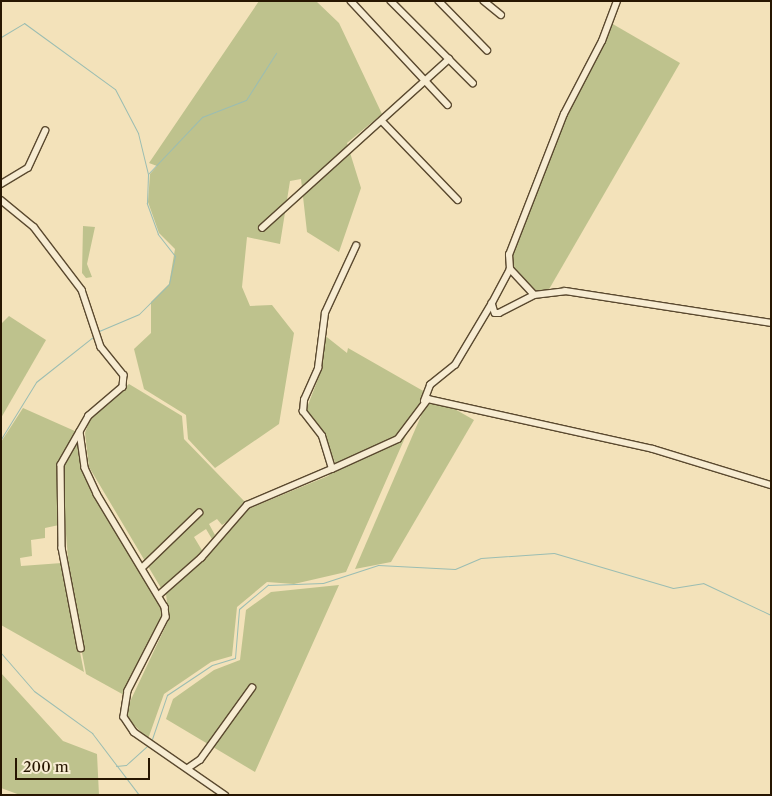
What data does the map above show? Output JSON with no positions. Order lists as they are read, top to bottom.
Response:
{
  "scale_bar": "200 m"
}
